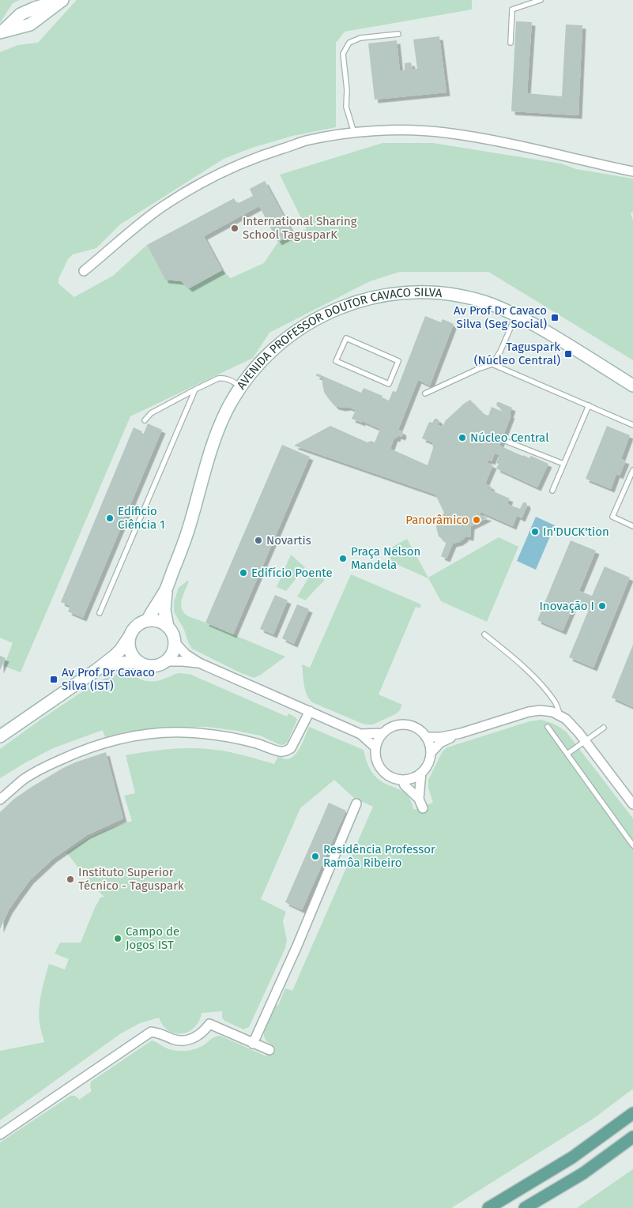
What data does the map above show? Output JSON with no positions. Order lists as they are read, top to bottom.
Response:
{
  "streets": {
    "main road": ["AVENIDA PROFESSOR DOUTOR CAVACO SILVA"]
  },
  "places": {
    "other": [
      "International Sharing School TagusparK",
      "Núcleo Central",
      "Edificio Ciência 1",
      "Panorâmico",
      "In'DUCK'tion",
      "Novartis",
      "Praça Nelson Mandela",
      "Edifício Poente",
      "Inovação I",
      "Residência Professor Ramôa Ribeiro",
      "Instituto Superior Técnico - Taguspark",
      "Campo de Jogos IST"
    ],
    "transit": ["Av Prof Dr Cavaco Silva (Seg Social)", "Taguspark (Núcleo Central)", "Av Prof Dr Cavaco Silva (IST)"]
  }
}
